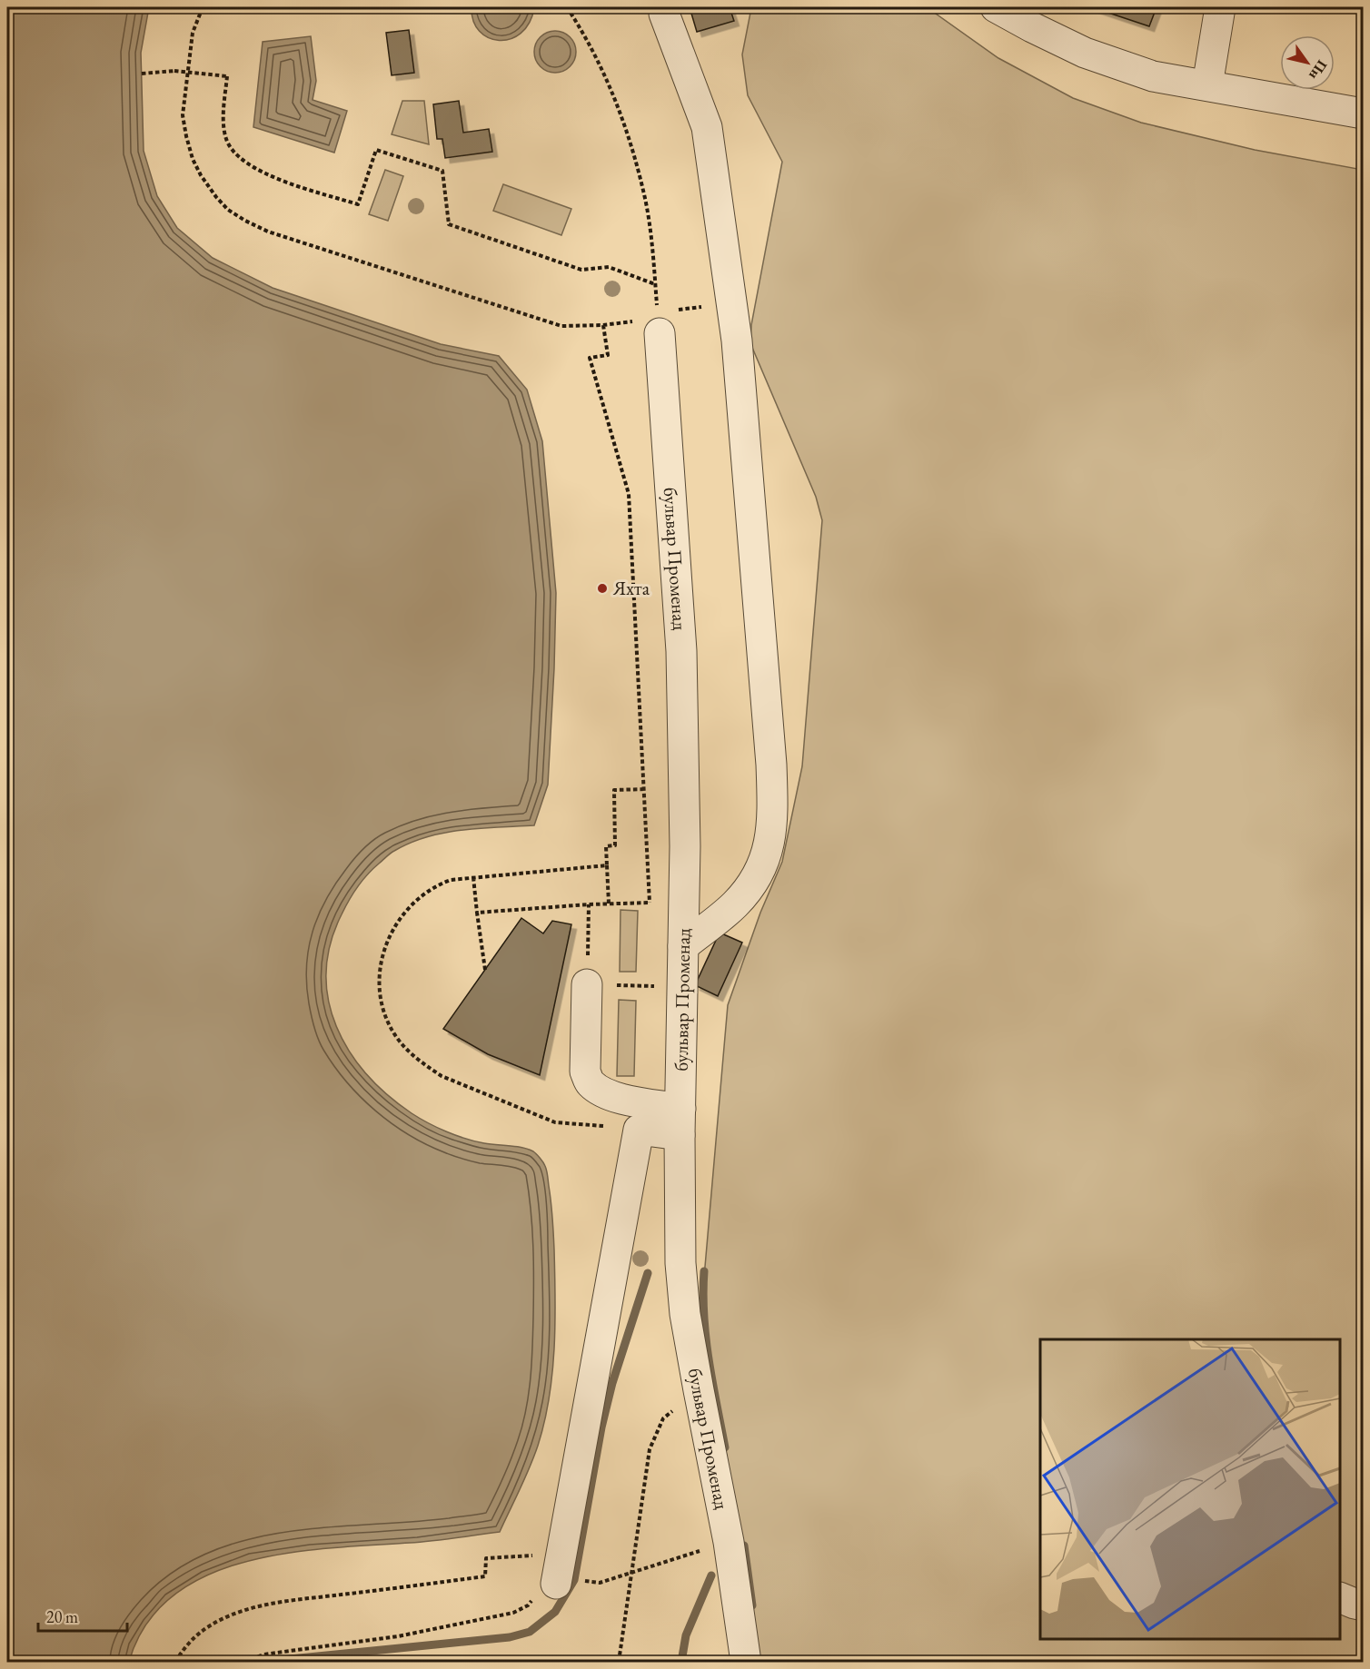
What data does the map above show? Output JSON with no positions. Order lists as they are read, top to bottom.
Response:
{
  "streets": {
    "street": ["бульвар Променад"]
  },
  "places": ["Яхта"],
  "scale_bar": "20 m",
  "north": "bottom right"
}
